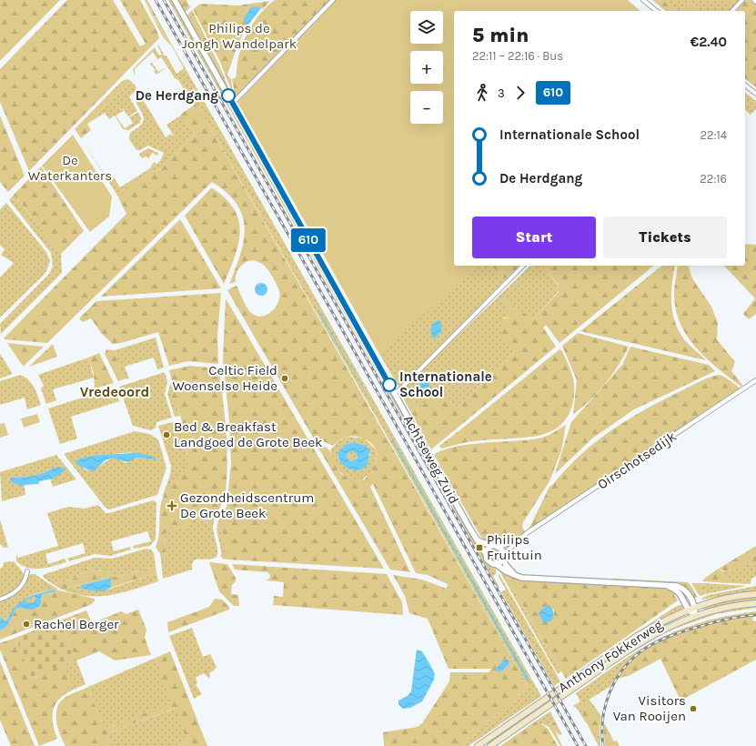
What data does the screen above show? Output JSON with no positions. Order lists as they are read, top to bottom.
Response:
{
  "streets": {
    "main road": ["Anthony Fokkerweg"],
    "street": ["Achtseweg Zuid", "Oirschotsedijk"]
  },
  "crossings": [
    ["Achtseweg Zuid", "Oirschotsedijk"]
  ],
  "districts": ["Vredeoord"],
  "parks": ["Philips de Jongh Wandelpark", "De Waterkanters"],
  "places": {
    "other": [
      "De Herdgang",
      "Celtic Field Woenselse Heide",
      "Internationale School",
      "Bed & Breakfast Landgoed de Grote Beek",
      "Rachel Berger",
      "Visitors Van Rooijen"
    ],
    "health": ["Gezondheidscentrum De Grote Beek"],
    "transit": ["Philips Fruittuin"]
  },
  "lines": ["bus line 610"],
  "page": {
    "on_map": "610",
    "map_buttons": ["+", "−"],
    "heading": ["5 min", "22:11 – 22:16 · Bus", "€2.40"],
    "legs": ["3", "610"],
    "list": [
      {
        "name": "Internationale School",
        "value": "22:14"
      },
      {
        "name": "De Herdgang",
        "value": "22:16"
      }
    ],
    "buttons": ["Start", "Tickets"]
  }
}
